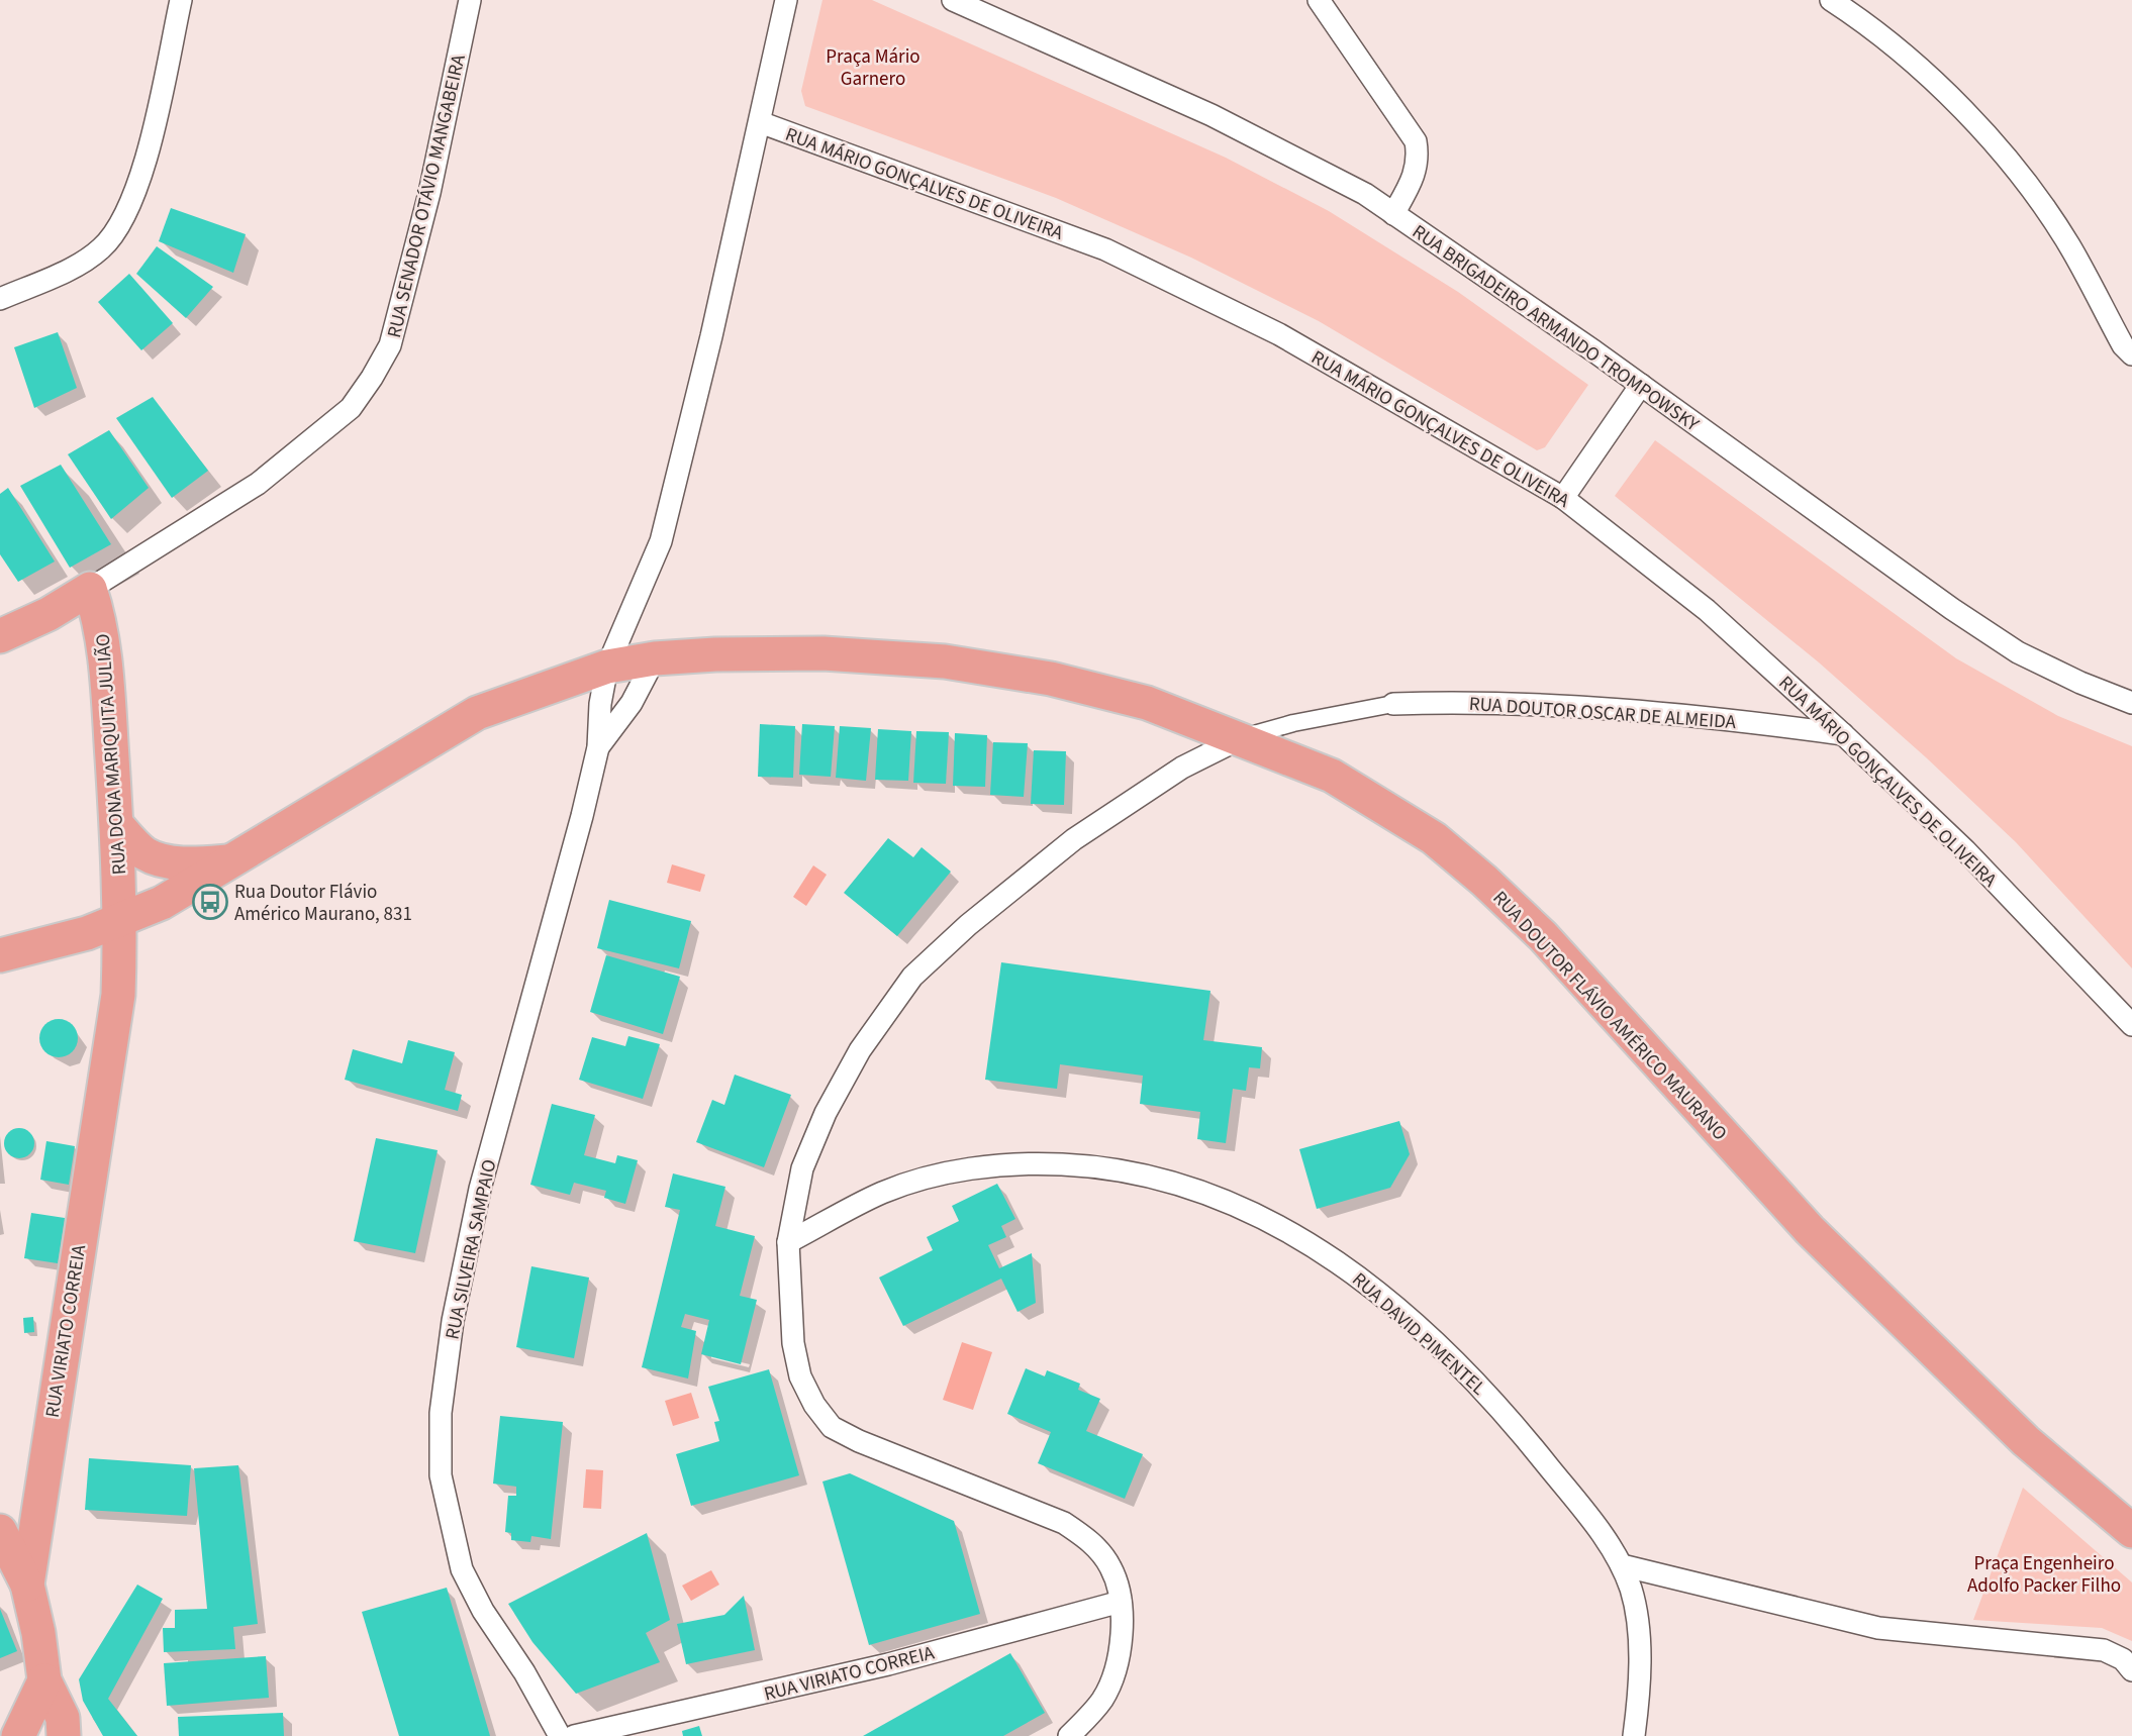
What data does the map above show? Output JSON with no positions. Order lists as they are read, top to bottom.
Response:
{
  "streets": {
    "main road": [
      "RUA SENADOR OTÁVIO MANGABEIRA",
      "RUA DONA MARIQUITA JULIÃO",
      "RUA DOUTOR FLÁVIO AMÉRICO MAURANO",
      "RUA VIRIATO CORREIA"
    ],
    "street": [
      "RUA MÁRIO GONÇALVES DE OLIVEIRA",
      "RUA BRIGADEIRO ARMANDO TROMPOWSKY",
      "RUA DOUTOR OSCAR DE ALMEIDA",
      "RUA SILVEIRA SAMPAIO",
      "RUA DAVID PIMENTEL"
    ]
  },
  "crossings": [
    ["RUA MÁRIO GONÇALVES DE OLIVEIRA", "RUA DOUTOR OSCAR DE ALMEIDA"],
    ["RUA MÁRIO GONÇALVES DE OLIVEIRA", "RUA SILVEIRA SAMPAIO"],
    ["RUA SENADOR OTÁVIO MANGABEIRA", "RUA DONA MARIQUITA JULIÃO"],
    ["RUA DOUTOR OSCAR DE ALMEIDA", "RUA DOUTOR FLÁVIO AMÉRICO MAURANO"],
    ["RUA DOUTOR OSCAR DE ALMEIDA", "RUA VIRIATO CORREIA"],
    ["RUA DOUTOR OSCAR DE ALMEIDA", "RUA DAVID PIMENTEL"],
    ["RUA DONA MARIQUITA JULIÃO", "RUA DOUTOR FLÁVIO AMÉRICO MAURANO"],
    ["RUA DONA MARIQUITA JULIÃO", "RUA VIRIATO CORREIA"],
    ["RUA DOUTOR FLÁVIO AMÉRICO MAURANO", "RUA SILVEIRA SAMPAIO"],
    ["RUA DOUTOR FLÁVIO AMÉRICO MAURANO", "RUA VIRIATO CORREIA"]
  ],
  "parks": ["Praça Mário Garnero", "Praça Engenheiro Adolfo Packer Filho"],
  "places": {
    "bus stop": ["Rua Doutor Flávio Américo Maurano, 831"]
  }
}
